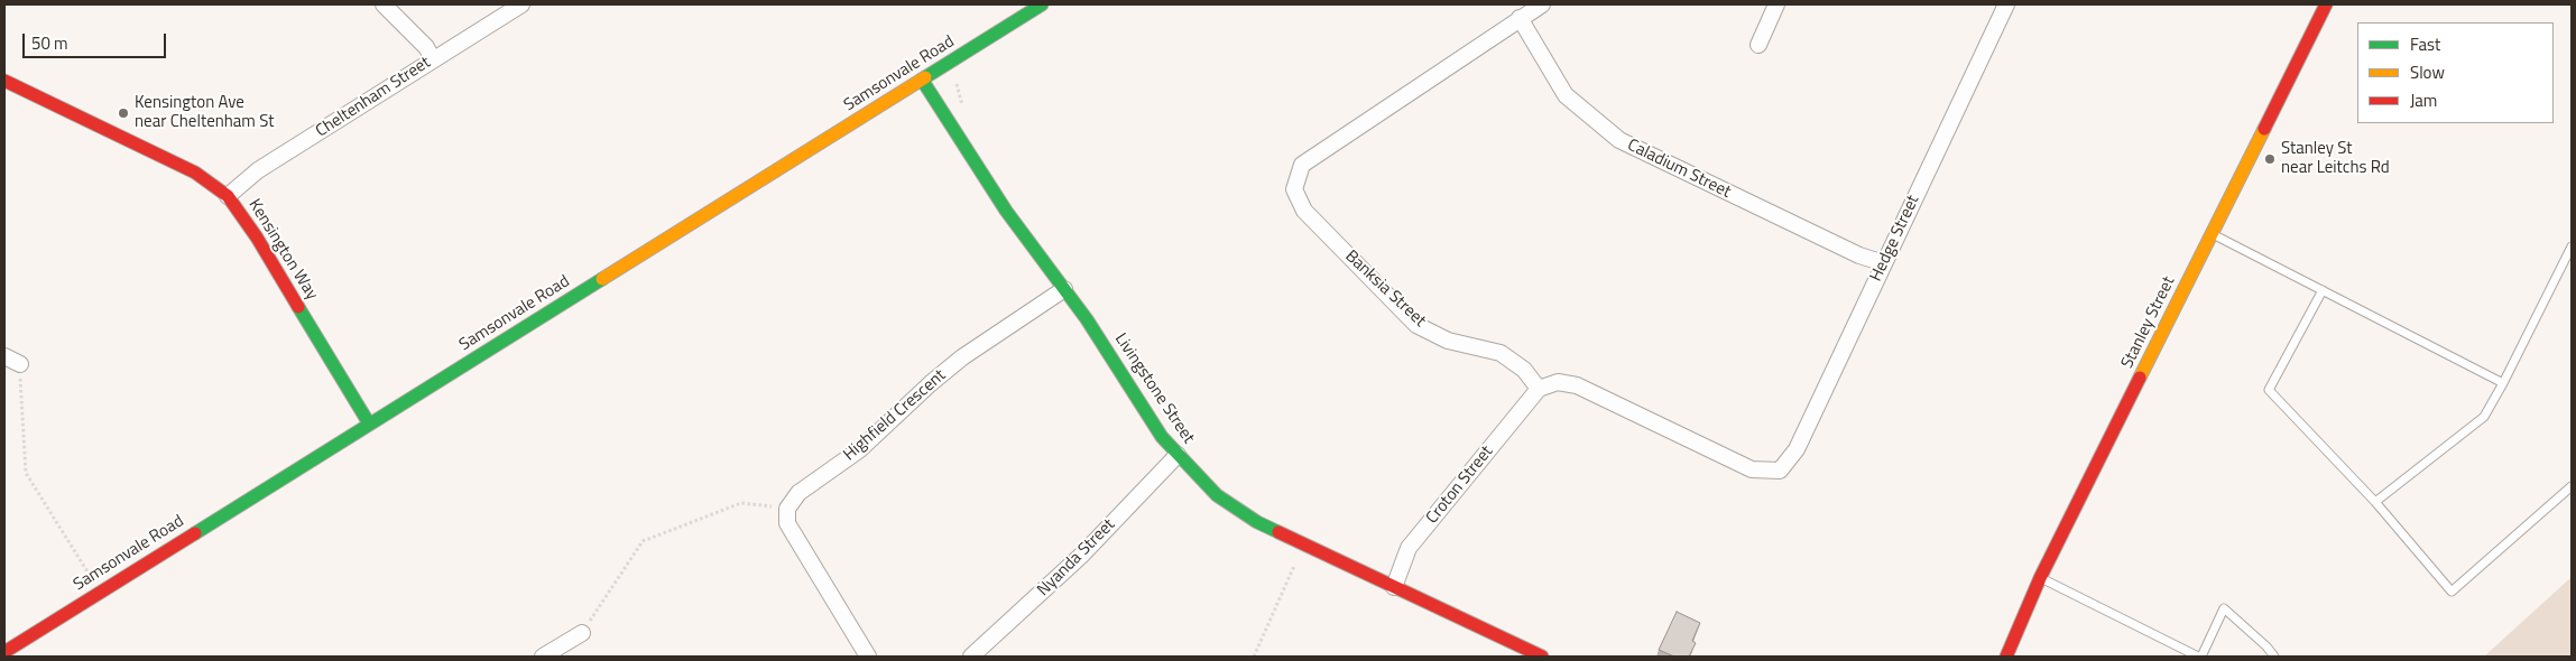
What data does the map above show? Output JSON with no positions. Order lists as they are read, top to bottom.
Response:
{
  "streets": {
    "street": [
      "Samsonvale Road",
      "Cheltenham Street",
      "Caladium Street",
      "Hedge Street",
      "Kensington Way",
      "Banksia Street",
      "Stanley Street",
      "Livingstone Street",
      "Highfield Crescent",
      "Croton Street",
      "Nyanda Street"
    ]
  },
  "crossings": [
    ["Samsonvale Road", "Kensington Way"],
    ["Samsonvale Road", "Livingstone Street"],
    ["Cheltenham Street", "Kensington Way"],
    ["Caladium Street", "Hedge Street"],
    ["Caladium Street", "Banksia Street"],
    ["Hedge Street", "Banksia Street"],
    ["Hedge Street", "Croton Street"],
    ["Banksia Street", "Croton Street"],
    ["Livingstone Street", "Highfield Crescent"],
    ["Livingstone Street", "Croton Street"],
    ["Livingstone Street", "Nyanda Street"]
  ],
  "places": ["Kensington Ave near Cheltenham St", "Stanley St near Leitchs Rd"],
  "legend": ["Fast", "Slow", "Jam"],
  "scale_bar": "50 m"
}
